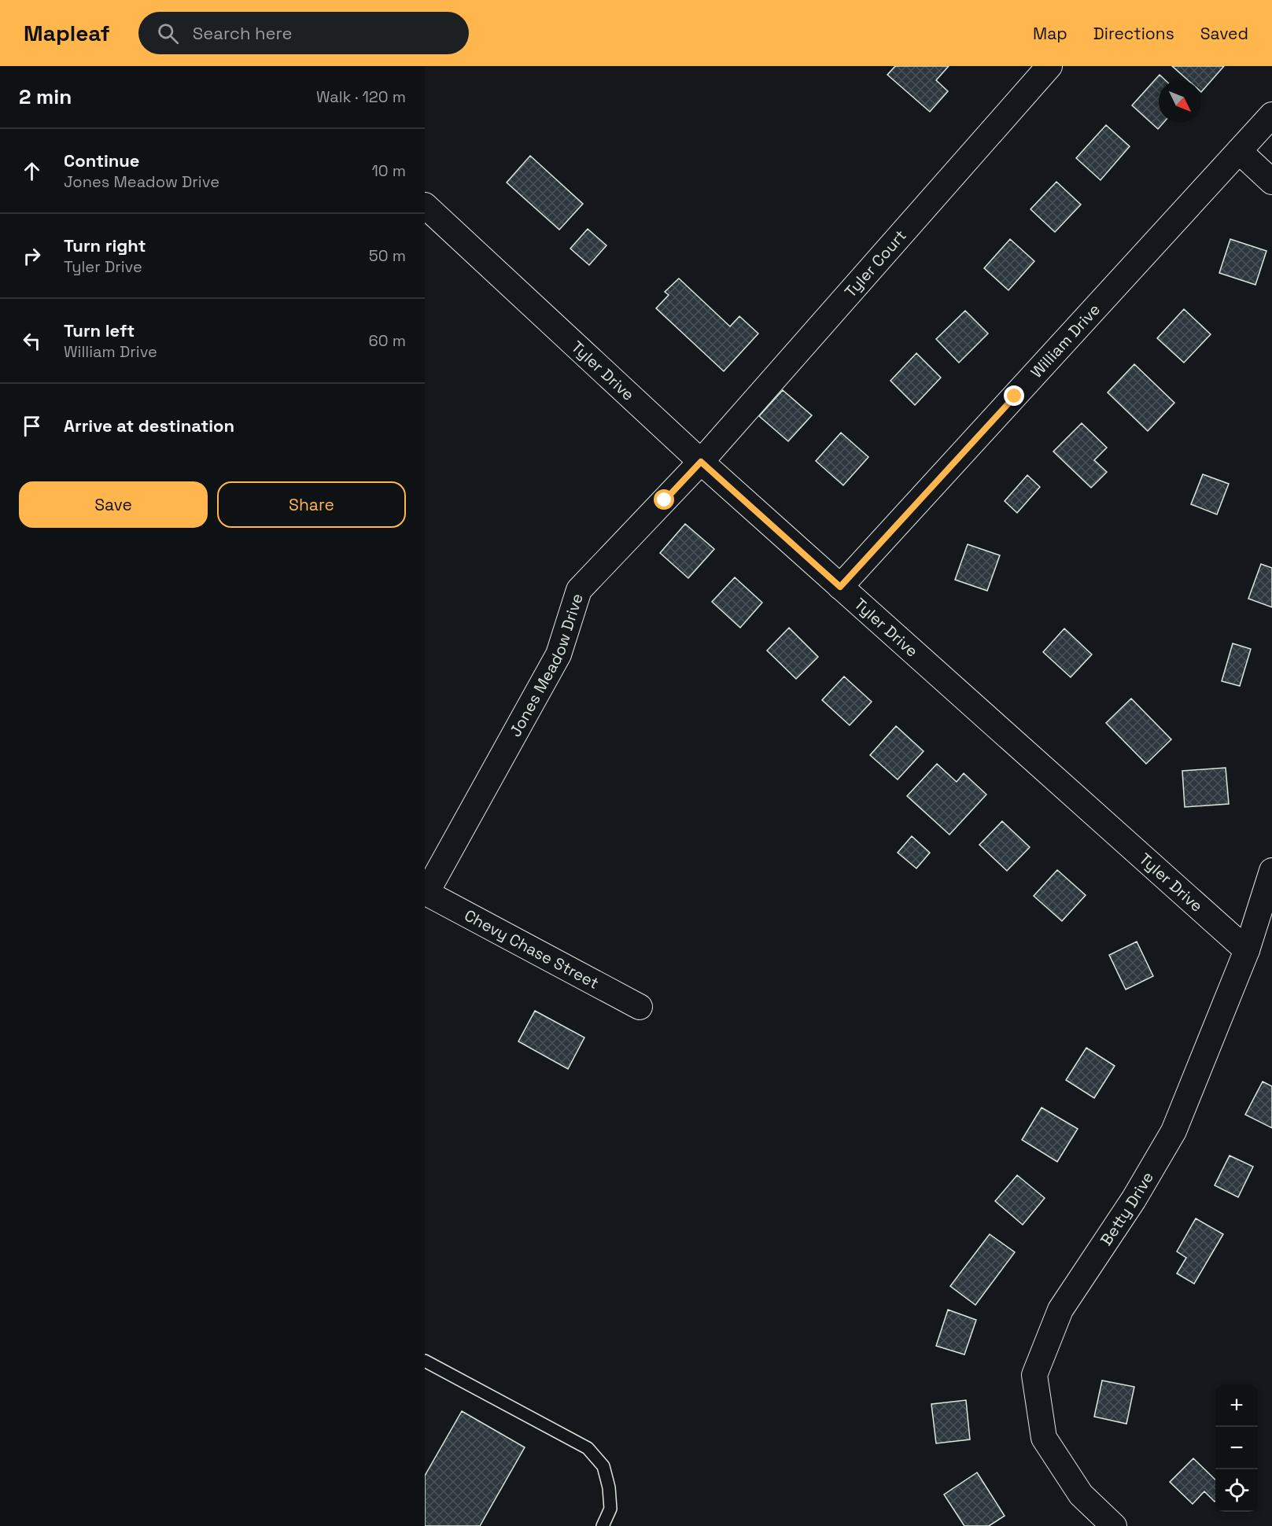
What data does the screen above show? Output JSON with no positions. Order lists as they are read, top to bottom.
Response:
{
  "streets": {
    "street": [
      "Tyler Court",
      "William Drive",
      "Tyler Drive",
      "Jones Meadow Drive",
      "Chevy Chase Street",
      "Betty Drive"
    ]
  },
  "crossings": [
    ["Tyler Court", "Tyler Drive"],
    ["Tyler Court", "Jones Meadow Drive"],
    ["William Drive", "Tyler Drive"],
    ["Tyler Drive", "Jones Meadow Drive"],
    ["Tyler Drive", "Betty Drive"],
    ["Jones Meadow Drive", "Chevy Chase Street"]
  ],
  "north": "bottom right",
  "page": {
    "header": "Mapleaf",
    "search": "Search here",
    "nav": ["Map", "Directions", "Saved"],
    "heading": ["2 min", "Walk · 120 m"],
    "list": [
      ["Continue", "Jones Meadow Drive", "10 m"],
      ["Turn right", "Tyler Drive", "50 m"],
      ["Turn left", "William Drive", "60 m"],
      "Arrive at destination"
    ],
    "buttons": ["Save", "Share"],
    "map_buttons": ["+", "−"]
  }
}
